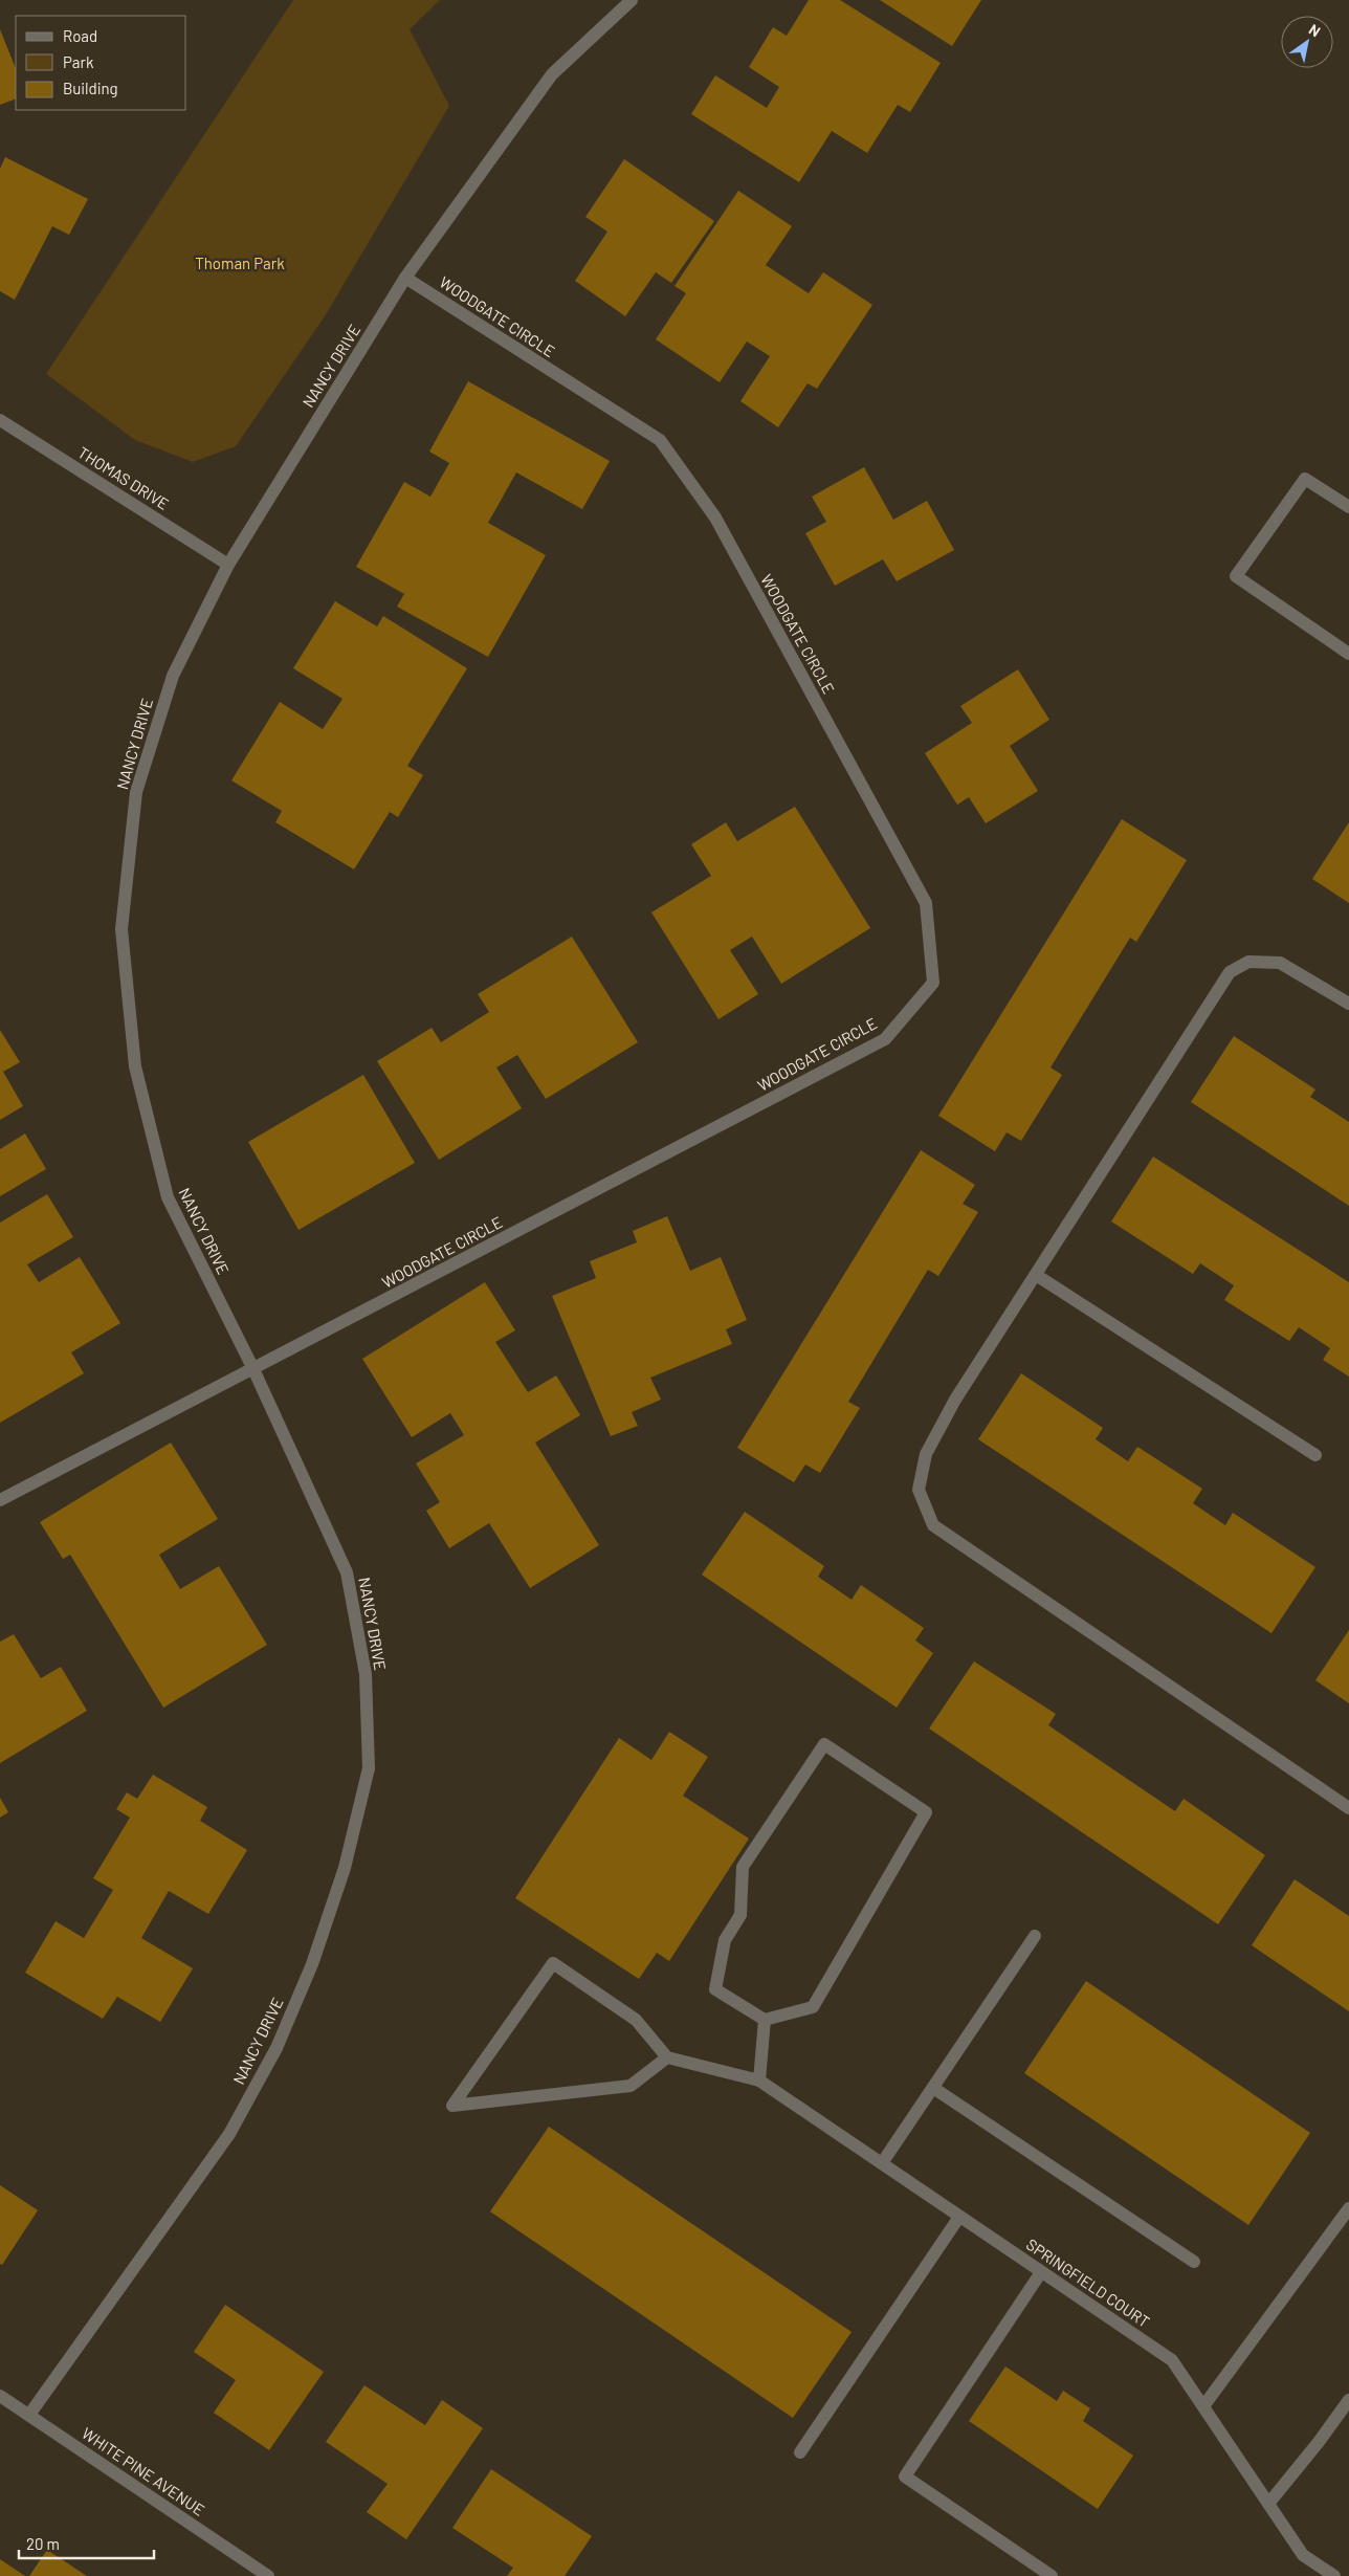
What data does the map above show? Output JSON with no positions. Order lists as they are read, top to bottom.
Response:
{
  "streets": {
    "street": [
      "WOODGATE CIRCLE",
      "NANCY DRIVE",
      "THOMAS DRIVE",
      "SPRINGFIELD COURT",
      "WHITE PINE AVENUE"
    ]
  },
  "crossings": [
    ["WOODGATE CIRCLE", "NANCY DRIVE"],
    ["NANCY DRIVE", "THOMAS DRIVE"],
    ["NANCY DRIVE", "WHITE PINE AVENUE"]
  ],
  "parks": ["Thoman Park"],
  "legend": ["Road", "Park", "Building"],
  "scale_bar": "20 m",
  "north": "top right"
}
